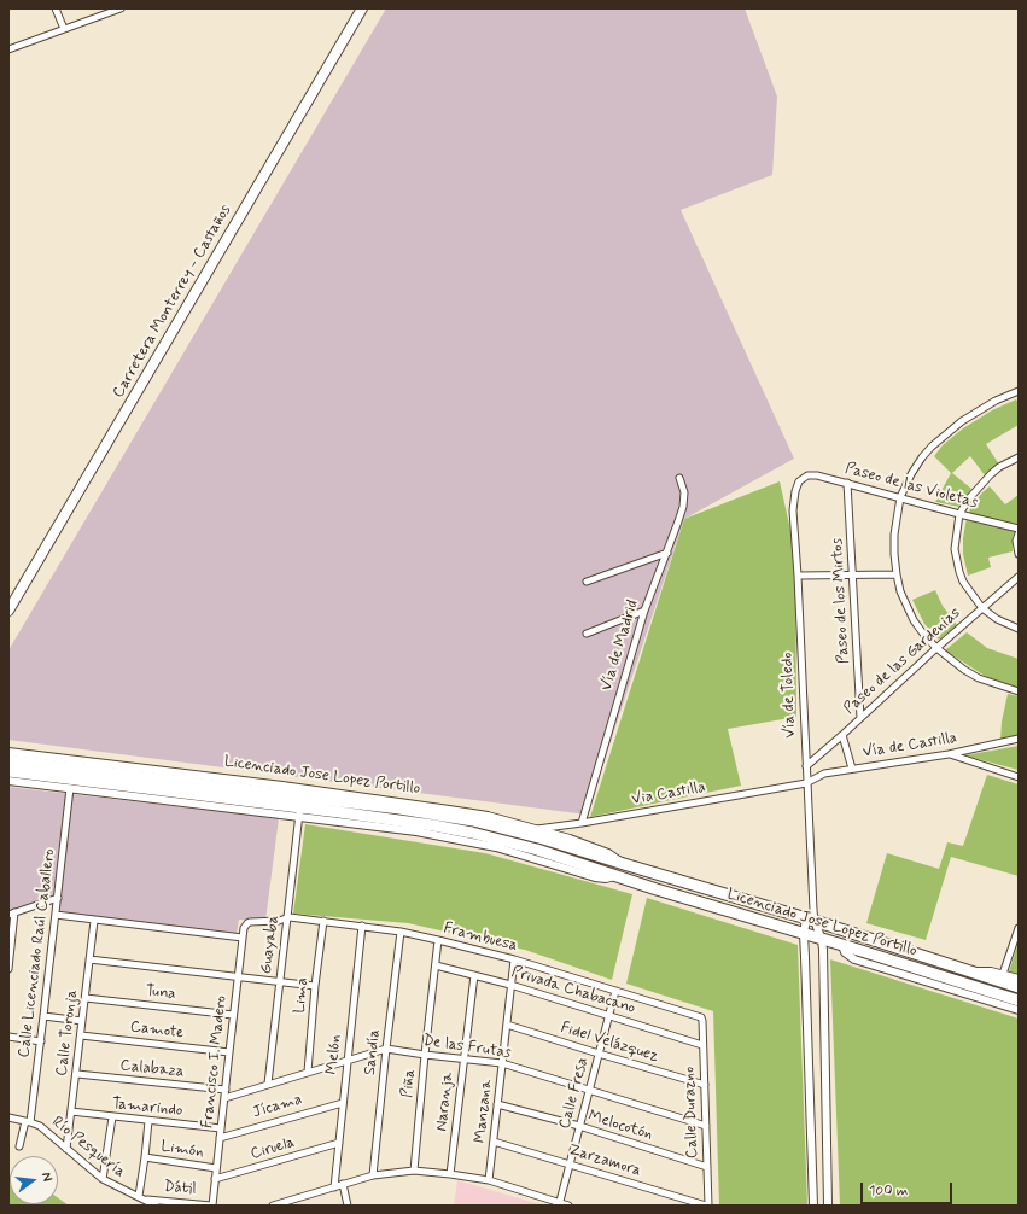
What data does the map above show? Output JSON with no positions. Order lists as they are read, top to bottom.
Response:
{
  "streets": {
    "highway": ["Licenciado Jose Lopez Portillo"],
    "main road": ["Carretera Monterrey - Castaños"],
    "street": [
      "Paseo de las Violetas",
      "Paseo de los Mirtos",
      "Vía de Madrid",
      "Paseo de las Gardenias",
      "Vía de Toledo",
      "Vía de Castilla",
      "Via Castilla",
      "Frambuesa",
      "Guayaba",
      "Calle Licenciado Raúl Caballero",
      "Privada Chabacano",
      "Tuna",
      "Lima",
      "Camote",
      "Calle Toronja",
      "Fidel Velázquez",
      "De las Frutas",
      "Sandía",
      "Melón",
      "Francisco I. Madero",
      "Calabaza",
      "Piña",
      "Calle Fresa",
      "Naranja",
      "Jícama",
      "Tamarindo",
      "Manzana",
      "Calle Durazno",
      "Melocotón",
      "Río Pesquería",
      "Ciruela",
      "Limón",
      "Zarzamora",
      "Dátil"
    ]
  },
  "crossings": [
    ["Paseo de las Violetas", "Paseo de los Mirtos"],
    ["Paseo de las Violetas", "Vía de Toledo"],
    ["Paseo de los Mirtos", "Paseo de las Gardenias"],
    ["Vía de Madrid", "Via Castilla"],
    ["Paseo de las Gardenias", "Vía de Toledo"],
    ["Vía de Toledo", "Vía de Castilla"],
    ["Vía de Toledo", "Licenciado Jose Lopez Portillo"],
    ["Vía de Toledo", "Via Castilla"],
    ["Vía de Castilla", "Via Castilla"],
    ["Licenciado Jose Lopez Portillo", "Via Castilla"],
    ["Licenciado Jose Lopez Portillo", "Guayaba"],
    ["Licenciado Jose Lopez Portillo", "Calle Licenciado Raúl Caballero"],
    ["Frambuesa", "Guayaba"],
    ["Frambuesa", "Lima"],
    ["Frambuesa", "Sandía"],
    ["Frambuesa", "Melón"],
    ["Frambuesa", "Francisco I. Madero"],
    ["Frambuesa", "Piña"],
    ["Frambuesa", "Calle Fresa"],
    ["Frambuesa", "Manzana"],
    ["Frambuesa", "Calle Durazno"],
    ["Guayaba", "De las Frutas"],
    ["Calle Licenciado Raúl Caballero", "Río Pesquería"],
    ["Privada Chabacano", "Piña"],
    ["Privada Chabacano", "Calle Fresa"],
    ["Privada Chabacano", "Naranja"],
    ["Privada Chabacano", "Manzana"],
    ["Privada Chabacano", "Calle Durazno"],
    ["Tuna", "Calle Toronja"],
    ["Tuna", "Francisco I. Madero"],
    ["Lima", "De las Frutas"],
    ["Camote", "Calle Toronja"],
    ["Camote", "Francisco I. Madero"],
    ["Calle Toronja", "Calabaza"],
    ["Calle Toronja", "Tamarindo"],
    ["Calle Toronja", "Río Pesquería"],
    ["Fidel Velázquez", "Calle Fresa"],
    ["Fidel Velázquez", "Manzana"],
    ["Fidel Velázquez", "Calle Durazno"],
    ["De las Frutas", "Sandía"],
    ["De las Frutas", "Melón"],
    ["De las Frutas", "Francisco I. Madero"],
    ["De las Frutas", "Piña"],
    ["De las Frutas", "Calle Fresa"],
    ["De las Frutas", "Naranja"],
    ["De las Frutas", "Manzana"],
    ["De las Frutas", "Calle Durazno"],
    ["Melón", "Jícama"],
    ["Melón", "Ciruela"],
    ["Francisco I. Madero", "Calabaza"],
    ["Francisco I. Madero", "Jícama"],
    ["Francisco I. Madero", "Tamarindo"],
    ["Francisco I. Madero", "Ciruela"],
    ["Francisco I. Madero", "Limón"],
    ["Francisco I. Madero", "Dátil"],
    ["Calle Fresa", "Melocotón"],
    ["Calle Fresa", "Zarzamora"],
    ["Manzana", "Melocotón"],
    ["Manzana", "Zarzamora"],
    ["Calle Durazno", "Melocotón"],
    ["Calle Durazno", "Zarzamora"],
    ["Río Pesquería", "Dátil"]
  ],
  "scale_bar": "100 m",
  "north": "right"
}
